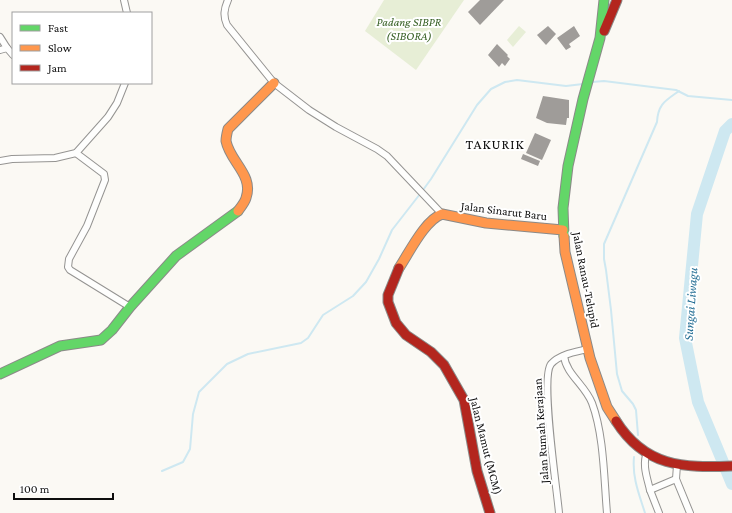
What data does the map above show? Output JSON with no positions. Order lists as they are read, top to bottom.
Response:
{
  "streets": {
    "main road": ["Jalan Sinarut Baru", "Jalan Ranau-Telupid", "Jalan Mamut (MCM)"],
    "street": ["Jalan Rumah Kerajaan"]
  },
  "crossings": [
    ["Jalan Sinarut Baru", "Jalan Ranau-Telupid"],
    ["Jalan Sinarut Baru", "Jalan Mamut (MCM)"],
    ["Jalan Ranau-Telupid", "Jalan Rumah Kerajaan"]
  ],
  "districts": ["TAKURIK"],
  "water": ["Sungai Liwagu"],
  "parks": ["Padang SIBPR (SIBORA)"],
  "legend": ["Fast", "Slow", "Jam"],
  "scale_bar": "100 m"
}
